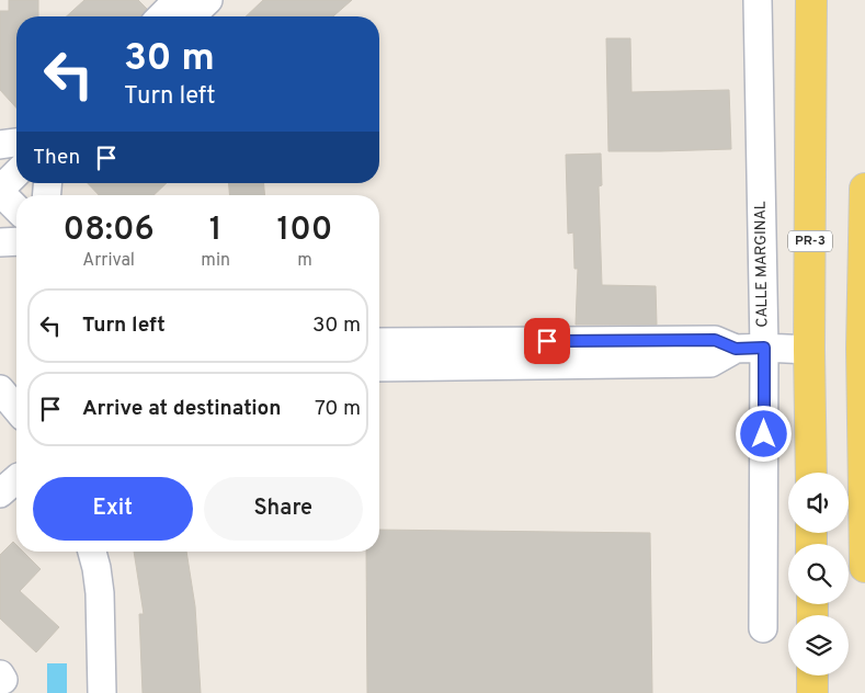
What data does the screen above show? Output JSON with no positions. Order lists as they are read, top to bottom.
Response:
{
  "streets": {
    "main road": ["PR-3"],
    "street": ["CALLE MARGINAL"]
  },
  "page": {
    "turn": ["30 m", "Turn left"],
    "then": "Then",
    "eta": [
      "08:06",
      "Arrival",
      "1",
      "min",
      "100",
      "m"
    ],
    "list": [
      {
        "name": "Turn left",
        "value": "30 m"
      },
      {
        "name": "Arrive at destination",
        "value": "70 m"
      }
    ],
    "buttons": ["Exit", "Share"]
  }
}
